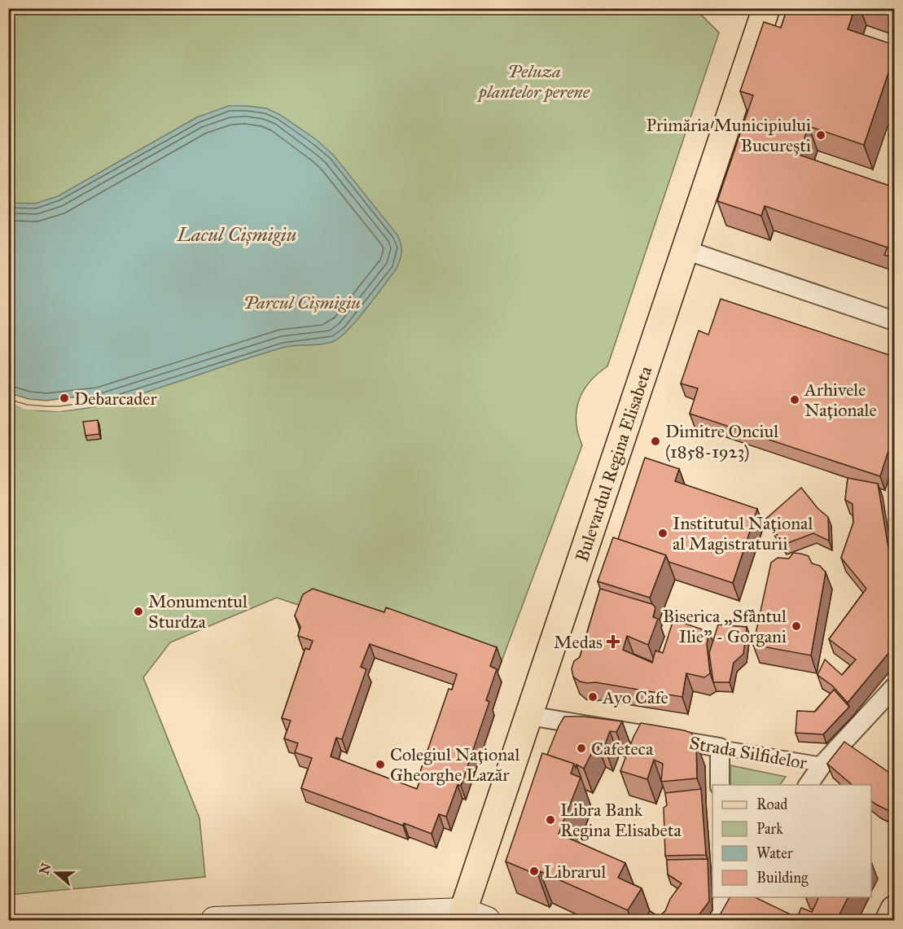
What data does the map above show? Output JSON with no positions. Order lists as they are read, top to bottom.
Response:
{
  "streets": {
    "main road": ["Bulevardul Regina Elisabeta"],
    "street": ["Strada Silfidelor"]
  },
  "crossings": [
    ["Bulevardul Regina Elisabeta", "Strada Silfidelor"]
  ],
  "water": ["Lacul Cișmigiu"],
  "parks": ["Peluza plantelor perene", "Parcul Cișmigiu"],
  "places": {
    "other": [
      "Primăria Municipiului București",
      "Debarcader",
      "Arhivele Naționale",
      "Dimitre Onciul (1858-1923)",
      "Institutul Național al Magistraturii",
      "Monumentul Sturdza",
      "Biserica „Sfântul Ilie” - Gorgani",
      "Ayo Cafe",
      "Cafeteca",
      "Colegiul Național Gheorghe Lazăr",
      "Libra Bank Regina Elisabeta",
      "Librarul"
    ],
    "health": ["Medas"]
  },
  "legend": [
    "Road",
    "Park",
    "Water",
    "Building"
  ],
  "north": "left"
}
